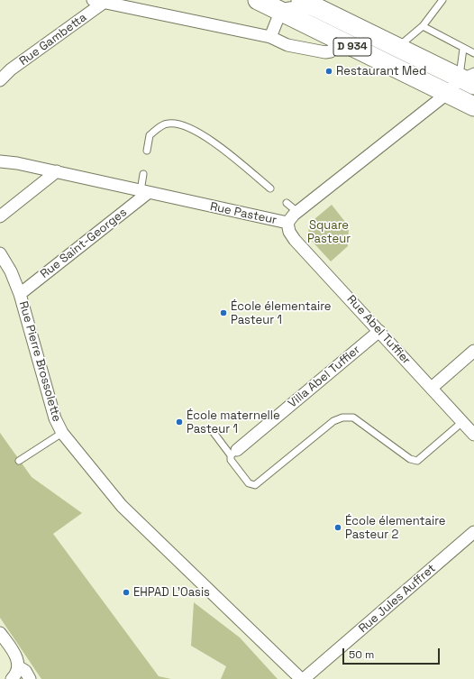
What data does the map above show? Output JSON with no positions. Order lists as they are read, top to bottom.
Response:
{
  "streets": {
    "main road": ["D 934"],
    "street": [
      "Rue Gambetta",
      "Rue Pasteur",
      "Rue Saint-Georges",
      "Rue Abel Tuffier",
      "Rue Pierre Brossolette",
      "Villa Abel Tuffier",
      "Rue Jules Auffret"
    ]
  },
  "crossings": [
    ["D 934", "Rue Pasteur"],
    ["Rue Pasteur", "Rue Saint-Georges"],
    ["Rue Pasteur", "Rue Abel Tuffier"],
    ["Rue Saint-Georges", "Rue Pierre Brossolette"],
    ["Rue Abel Tuffier", "Villa Abel Tuffier"],
    ["Rue Pierre Brossolette", "Rue Jules Auffret"]
  ],
  "parks": ["Square Pasteur"],
  "places": [
    "Restaurant Med",
    "École élementaire Pasteur 1",
    "École maternelle Pasteur 1",
    "École élementaire Pasteur 2",
    "EHPAD L'Oasis"
  ],
  "scale_bar": "50 m"
}
